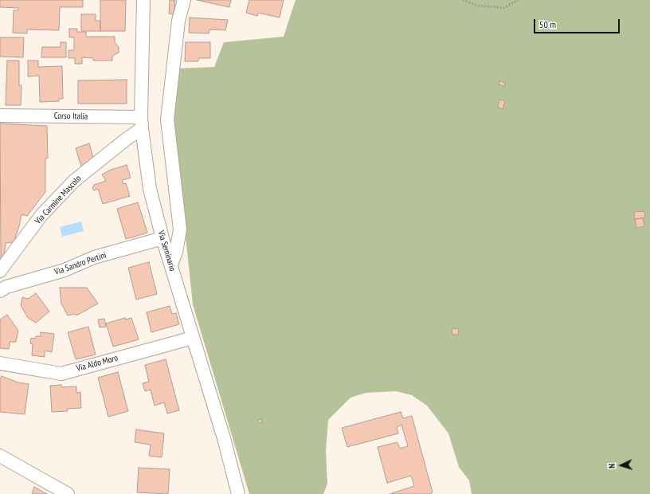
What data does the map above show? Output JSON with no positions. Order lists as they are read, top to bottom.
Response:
{
  "streets": {
    "street": [
      "Corso Italia",
      "Via Carmine Mascolo",
      "Via Seminario",
      "Via Sandro Pertini",
      "Via Aldo Moro"
    ]
  },
  "crossings": [
    ["Corso Italia", "Via Carmine Mascolo"],
    ["Corso Italia", "Via Seminario"],
    ["Via Carmine Mascolo", "Via Seminario"],
    ["Via Seminario", "Via Sandro Pertini"],
    ["Via Seminario", "Via Aldo Moro"]
  ],
  "scale_bar": "50 m",
  "north": "left"
}
